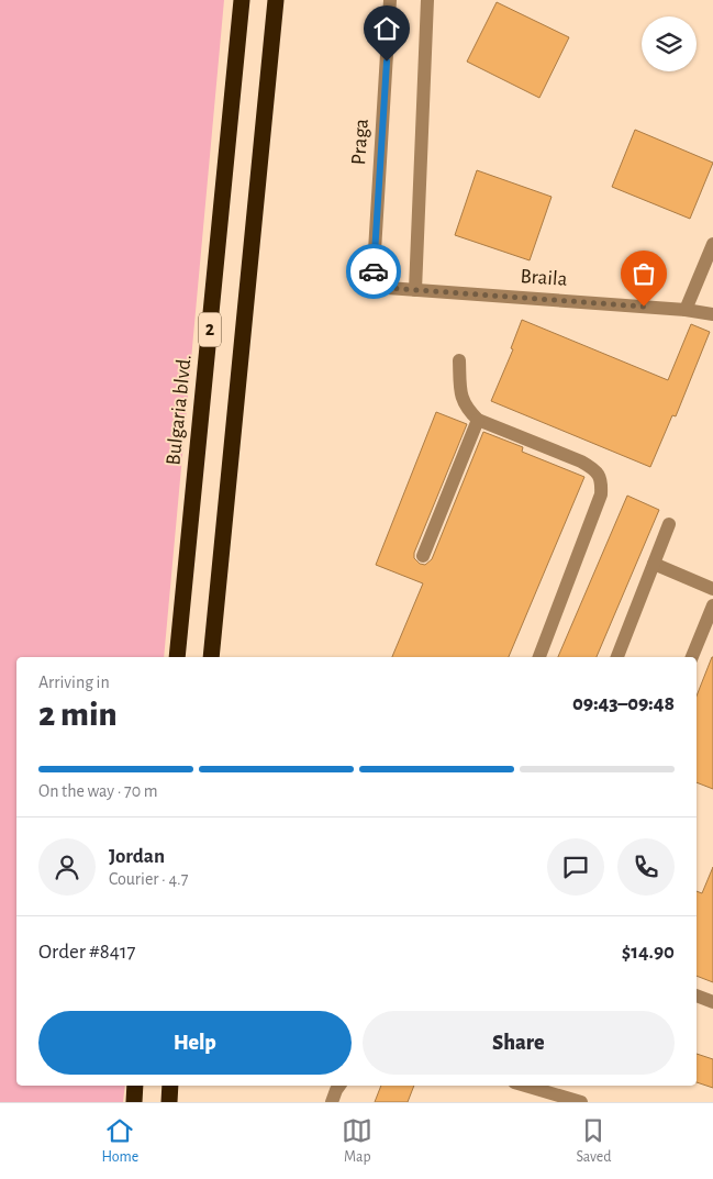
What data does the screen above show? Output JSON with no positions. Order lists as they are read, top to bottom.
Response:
{
  "streets": {
    "highway": ["2", "Bulgaria blvd."],
    "street": ["Praga", "Braila"]
  },
  "crossings": [
    ["Praga", "Braila"]
  ],
  "page": {
    "heading": ["2 min", "Arriving in", "09:43–09:48"],
    "panel": [
      "Jordan",
      "Courier · 4.7",
      "Order #8417",
      "$14.90"
    ],
    "bar": "On the way · 70 m",
    "buttons": ["Help", "Share"],
    "tabs": ["Home", "Map", "Saved"]
  }
}
